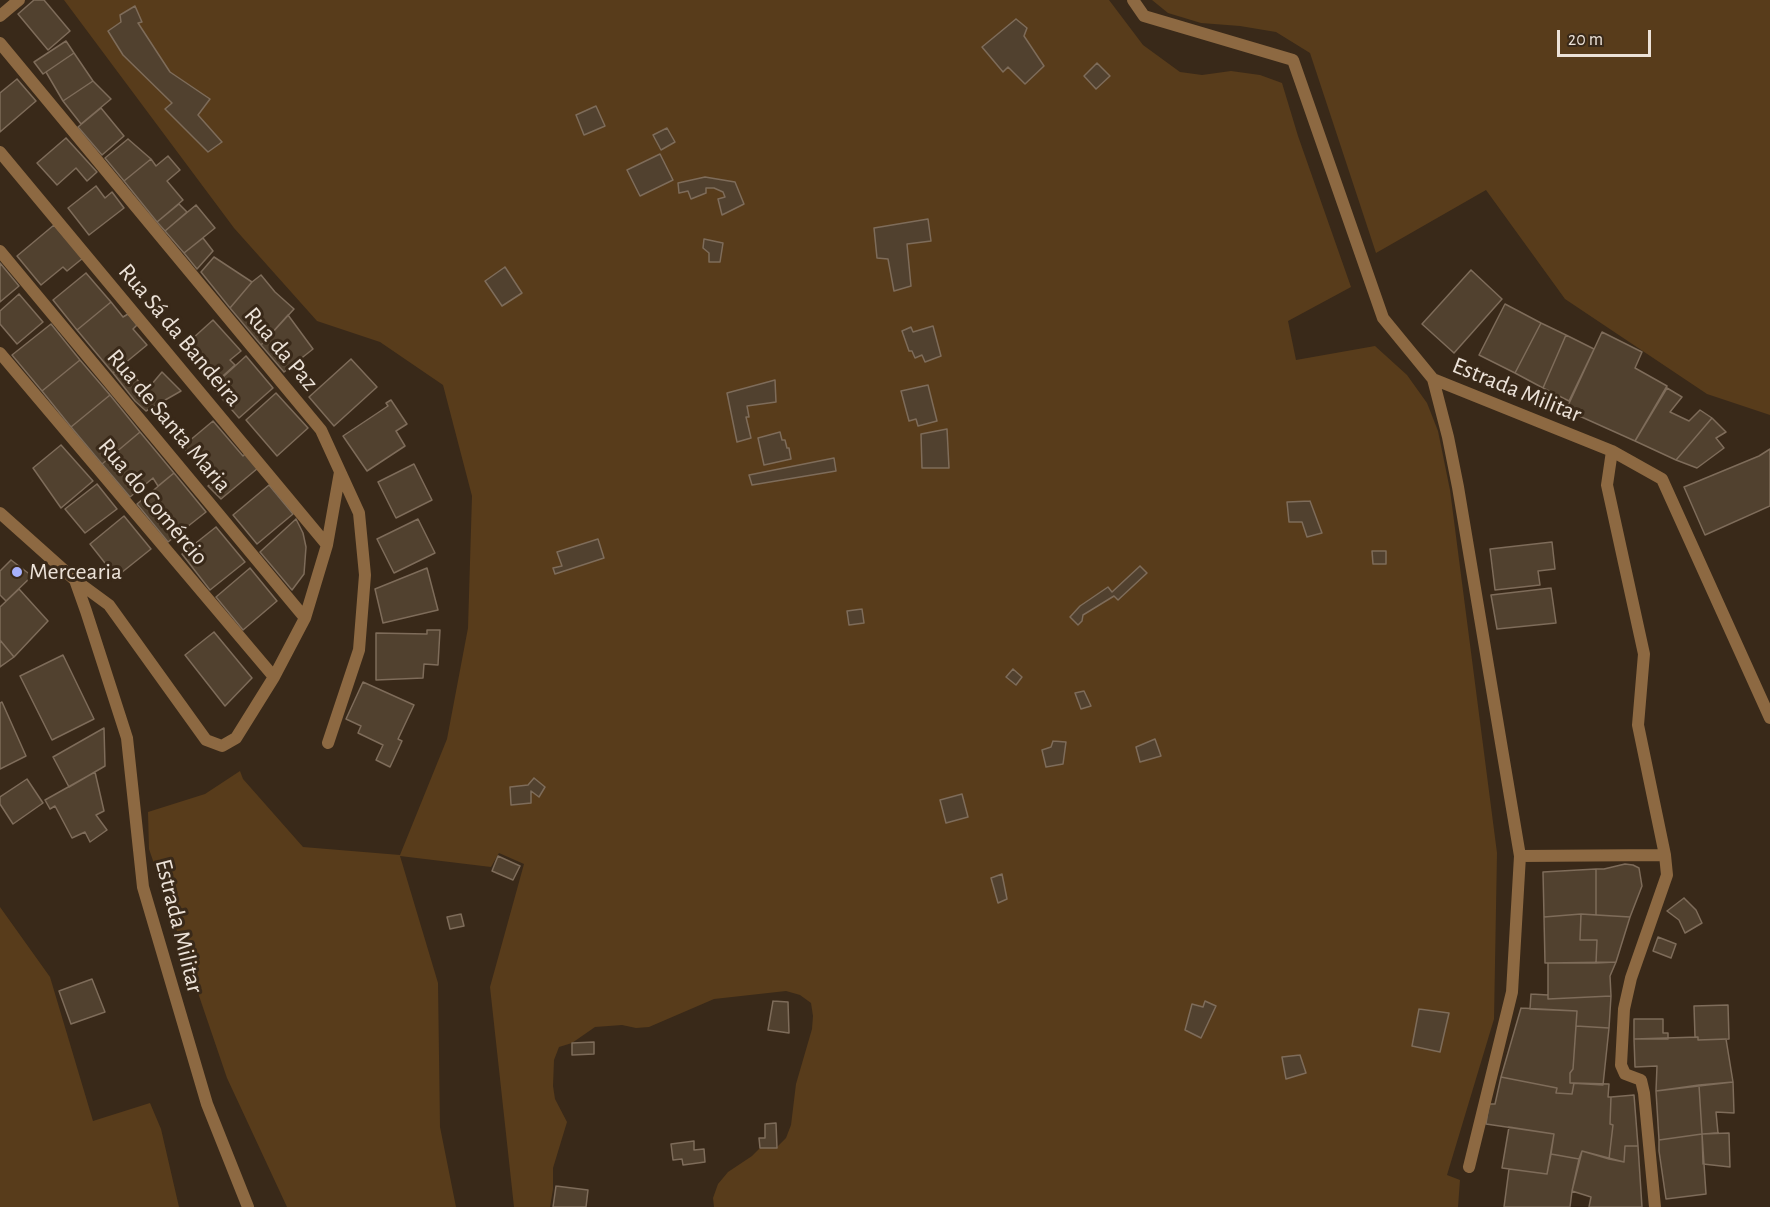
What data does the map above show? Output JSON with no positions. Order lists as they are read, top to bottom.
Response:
{
  "streets": {
    "street": [
      "Rua Sá da Bandeira",
      "Rua da Paz",
      "Estrada Militar",
      "Rua de Santa Maria",
      "Rua do Comércio"
    ]
  },
  "places": ["Mercearia"],
  "scale_bar": "20 m"
}
